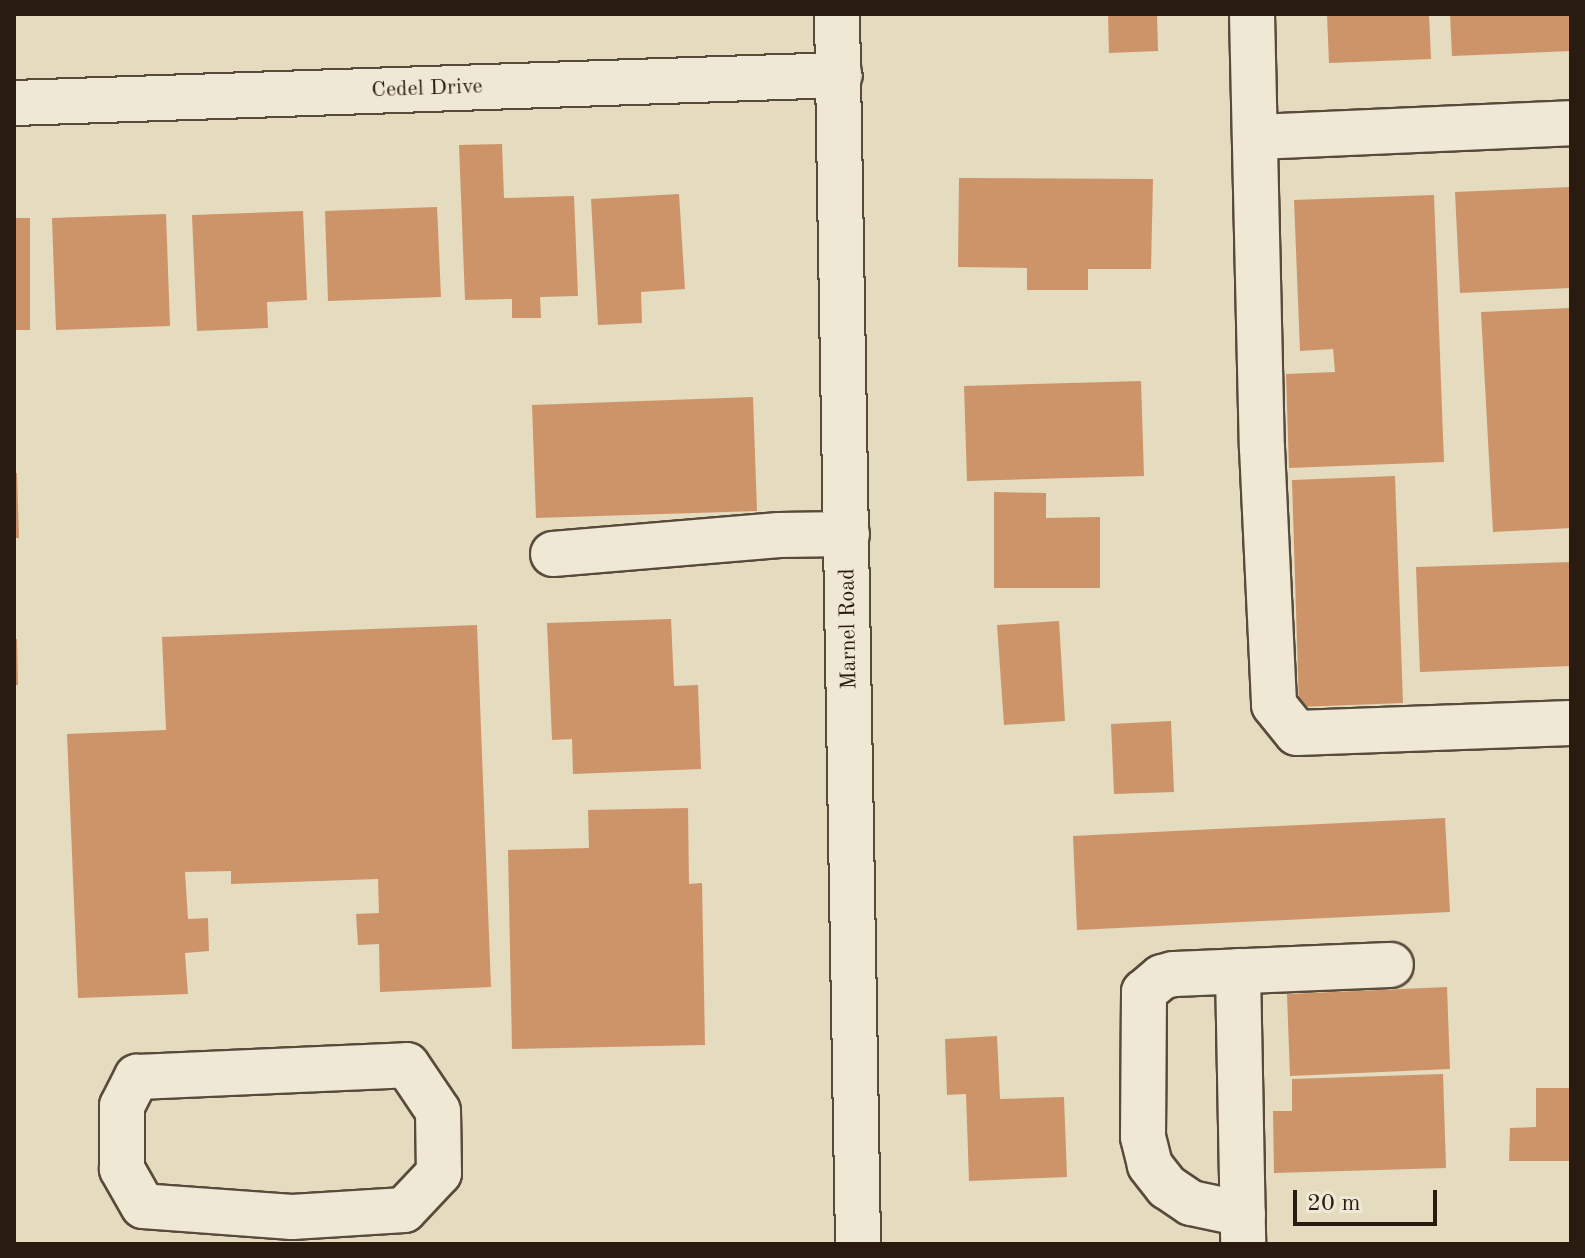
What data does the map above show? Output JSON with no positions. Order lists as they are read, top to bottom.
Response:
{
  "streets": {
    "street": ["Cedel Drive", "Marnel Road"]
  },
  "crossings": [
    ["Cedel Drive", "Marnel Road"]
  ],
  "scale_bar": "20 m"
}
